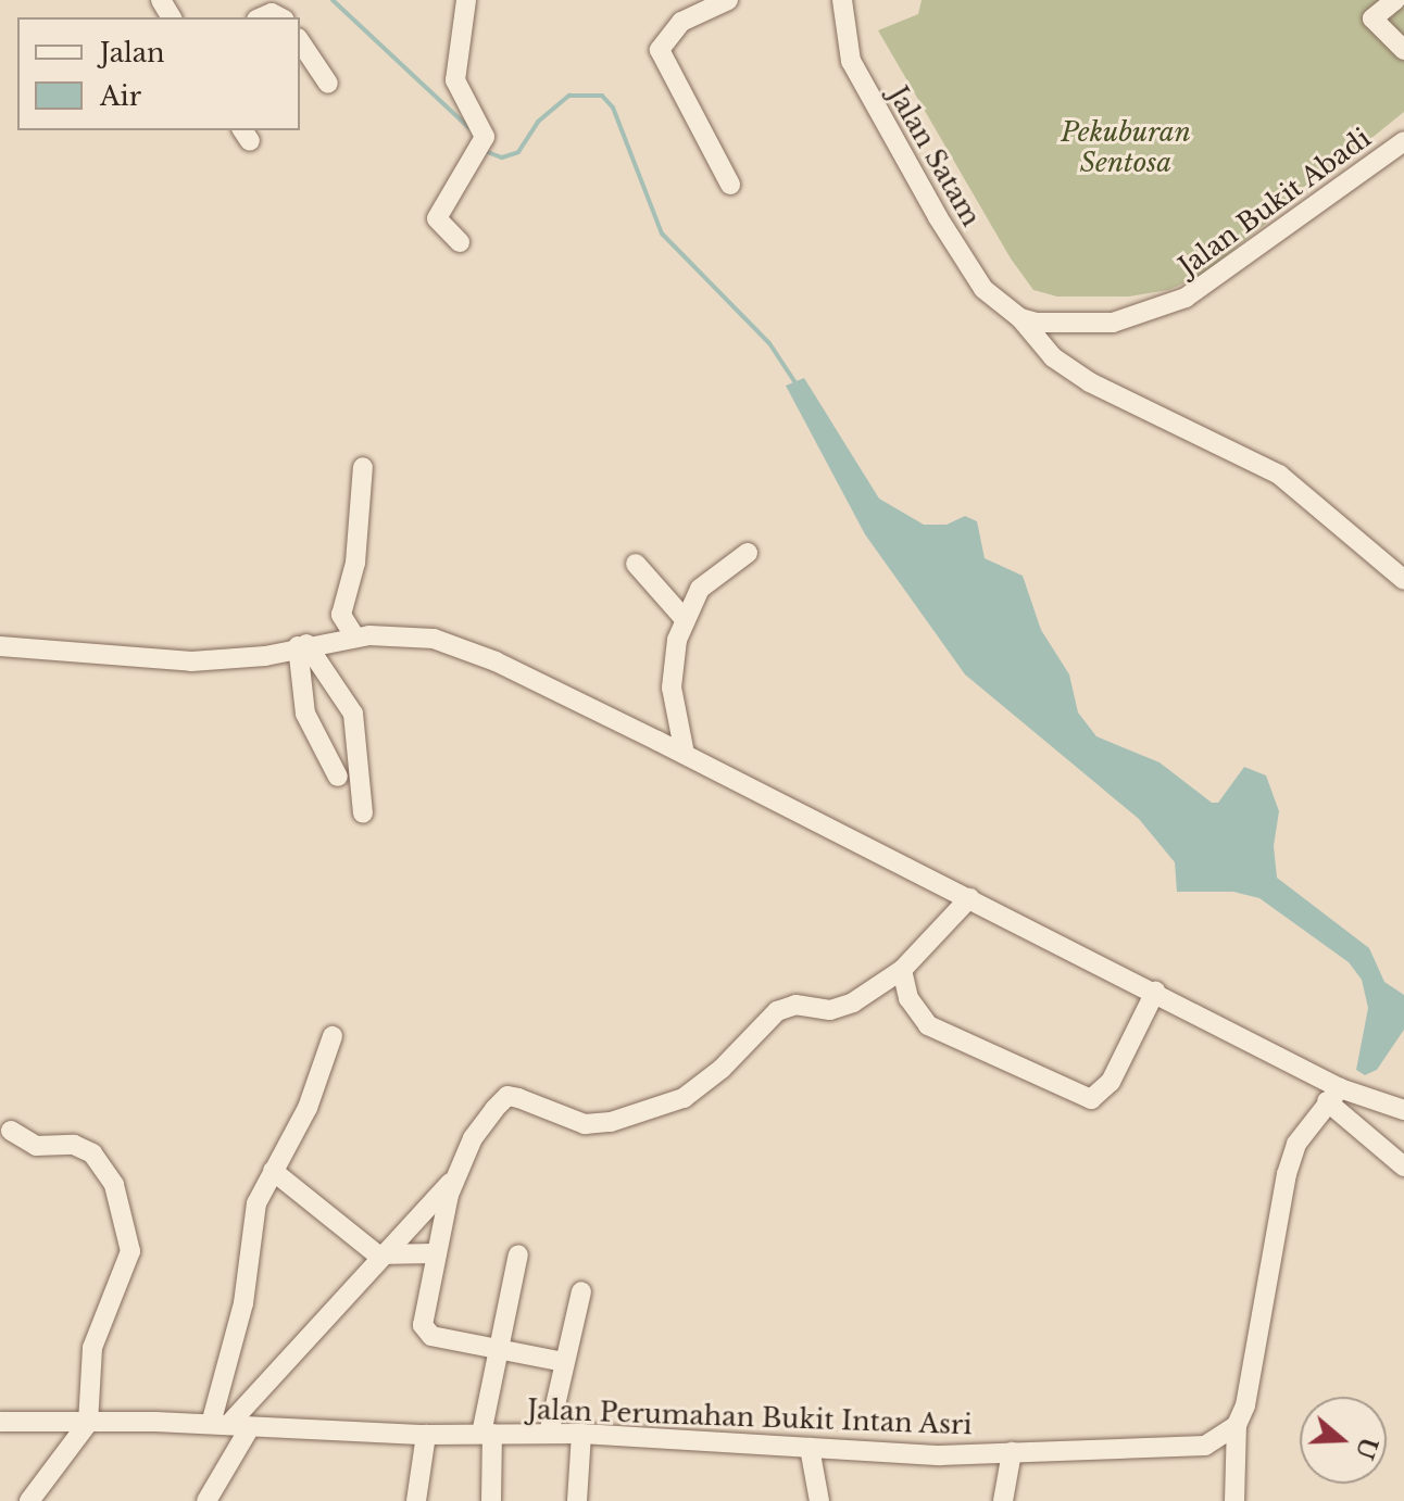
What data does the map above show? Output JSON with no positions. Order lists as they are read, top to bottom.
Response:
{
  "streets": {
    "street": ["Jalan Satam", "Jalan Bukit Abadi", "Jalan Perumahan Bukit Intan Asri"]
  },
  "crossings": [
    ["Jalan Satam", "Jalan Bukit Abadi"]
  ],
  "parks": ["Pekuburan Sentosa"],
  "legend": ["Jalan", "Air"],
  "north": "right"
}
